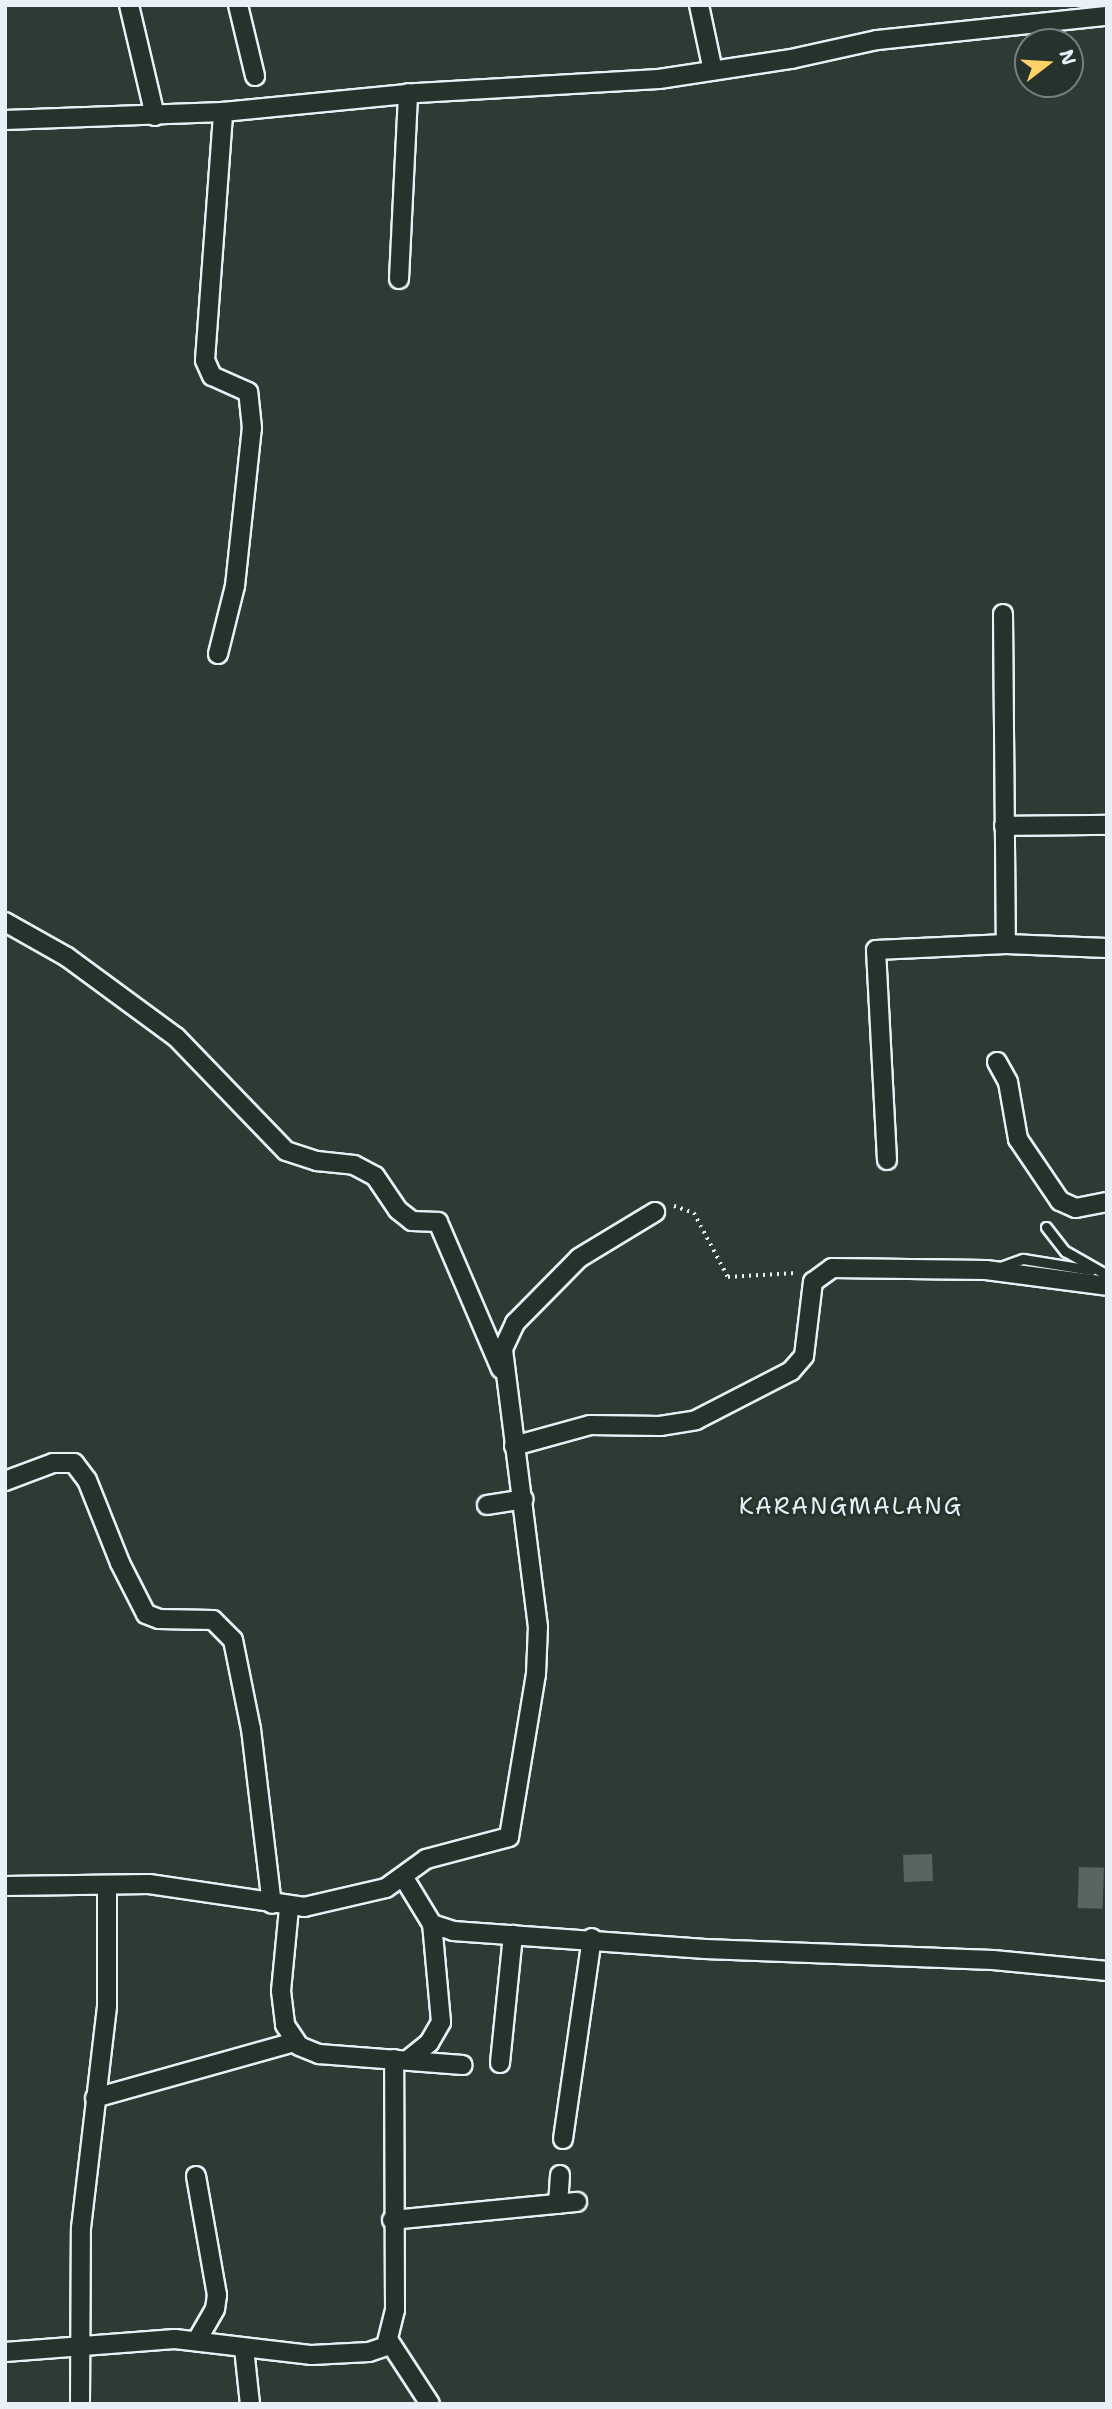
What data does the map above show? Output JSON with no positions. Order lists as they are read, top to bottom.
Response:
{
  "districts": ["KARANGMALANG"],
  "north": "right"
}
